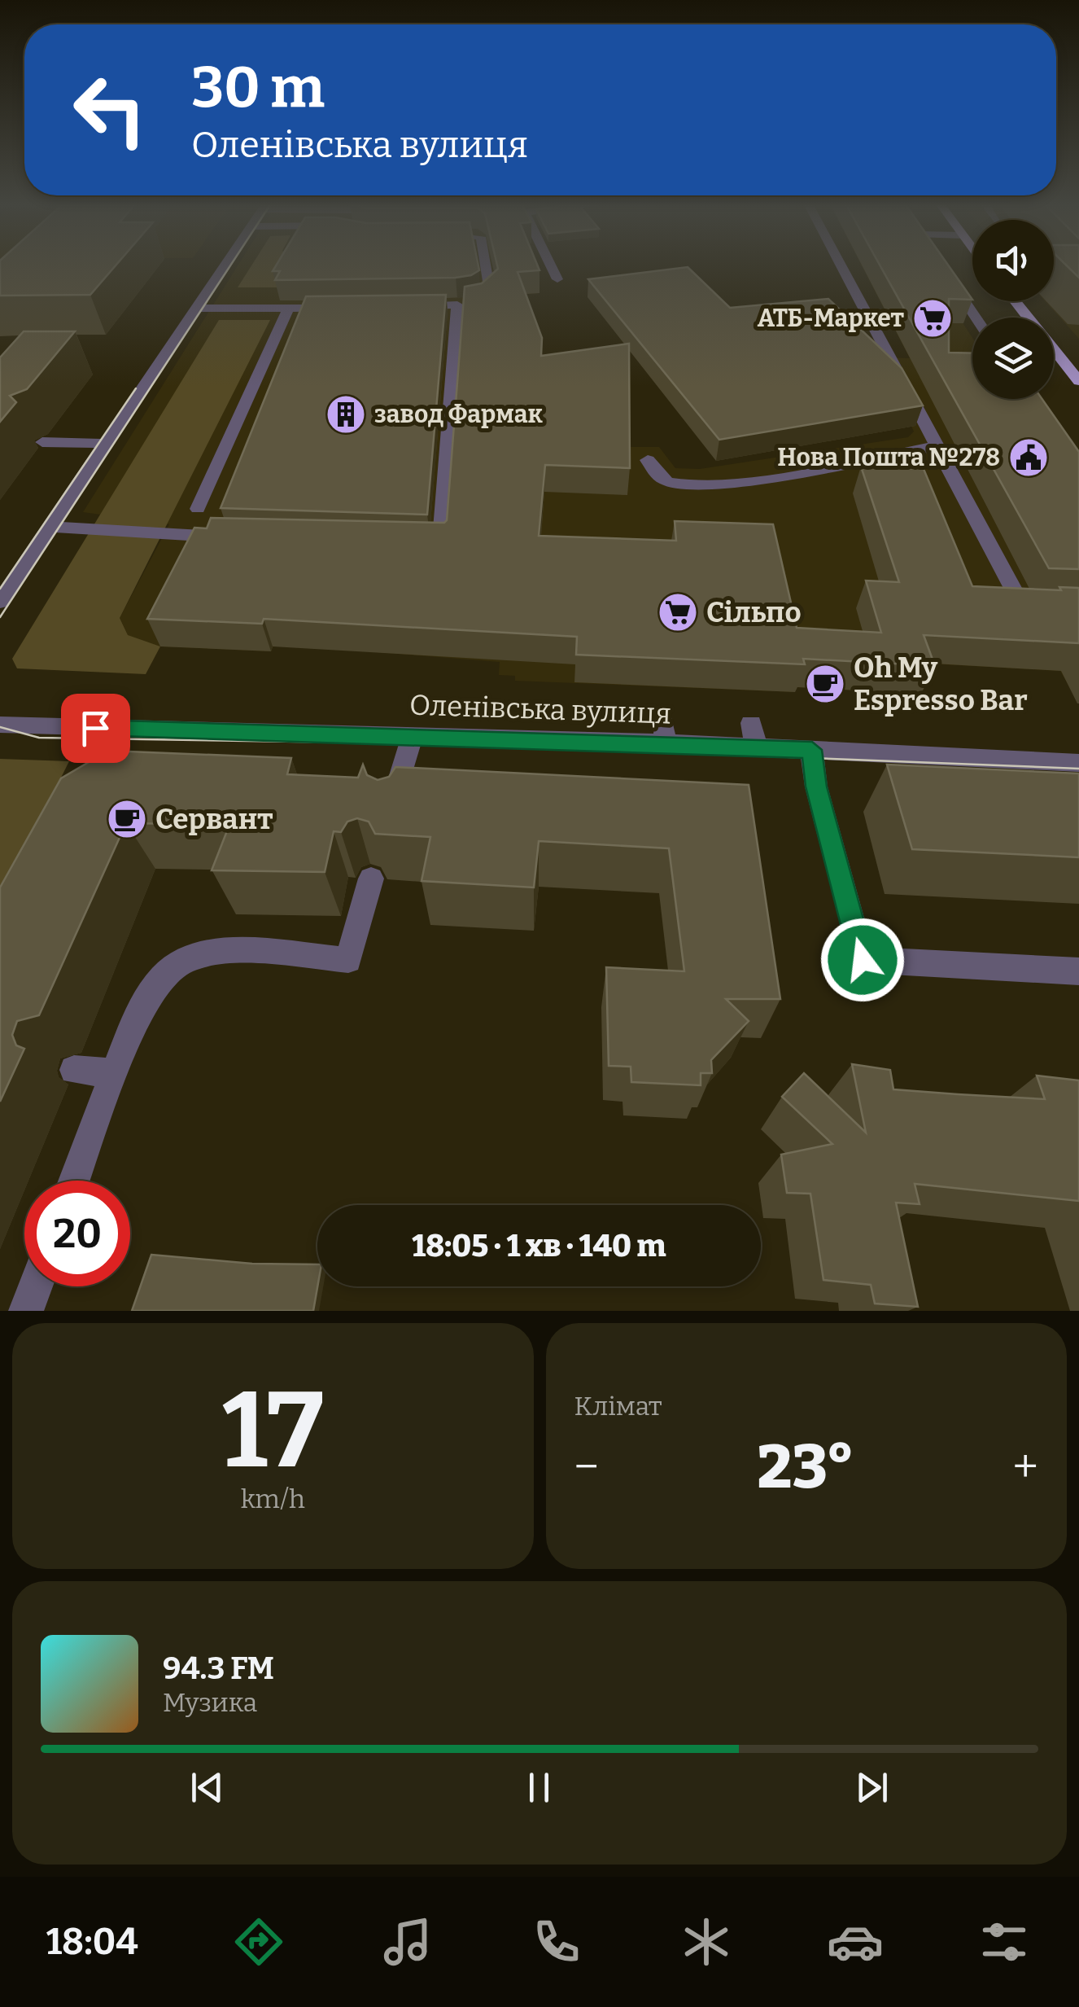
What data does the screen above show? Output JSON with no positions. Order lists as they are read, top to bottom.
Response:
{
  "streets": {
    "street": ["Оленівська вулиця"]
  },
  "places": {
    "supermarket": ["АТБ-Маркет", "Сільпо"],
    "building": ["завод Фармак"],
    "public building": ["Нова Пошта №278"],
    "cafe": ["Oh My Espresso Bar", "Сервант"]
  },
  "page": {
    "turn": ["30 m", "Оленівська вулиця"],
    "limit": "20",
    "trip": "18:05 · 1 хв · 140 m",
    "tile": [
      ["17", "km/h"],
      "Клімат"
    ],
    "heat": ["−", "23°", "+"],
    "song": ["94.3 FM", "Музика"],
    "tabs": "18:04"
  }
}
